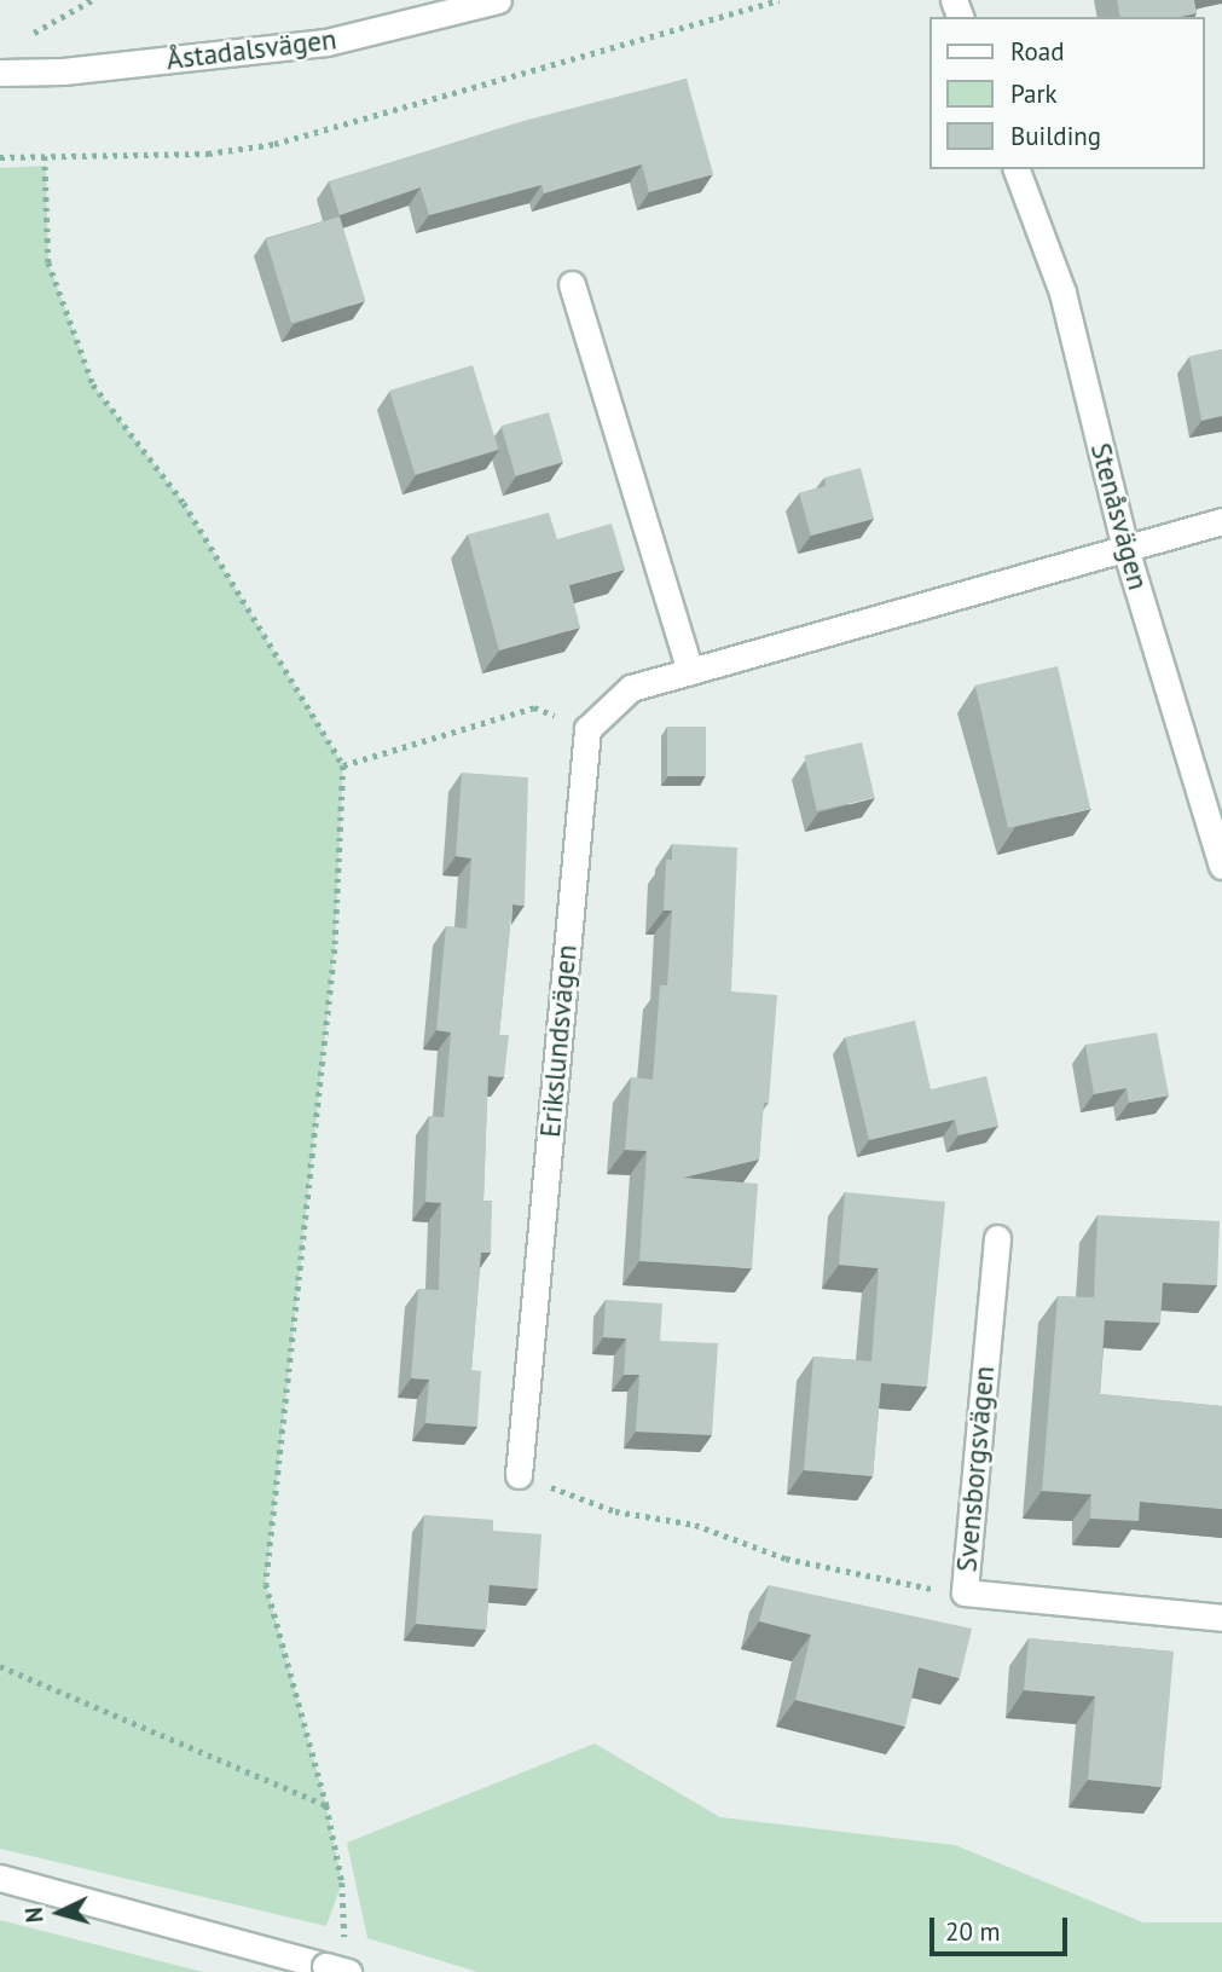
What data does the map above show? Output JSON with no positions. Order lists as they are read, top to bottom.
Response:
{
  "streets": {
    "street": [
      "Åstadalsvägen",
      "Stenåsvägen",
      "Erikslundsvägen",
      "Svensborgsvägen"
    ]
  },
  "legend": ["Road", "Park", "Building"],
  "scale_bar": "20 m",
  "north": "left"
}
